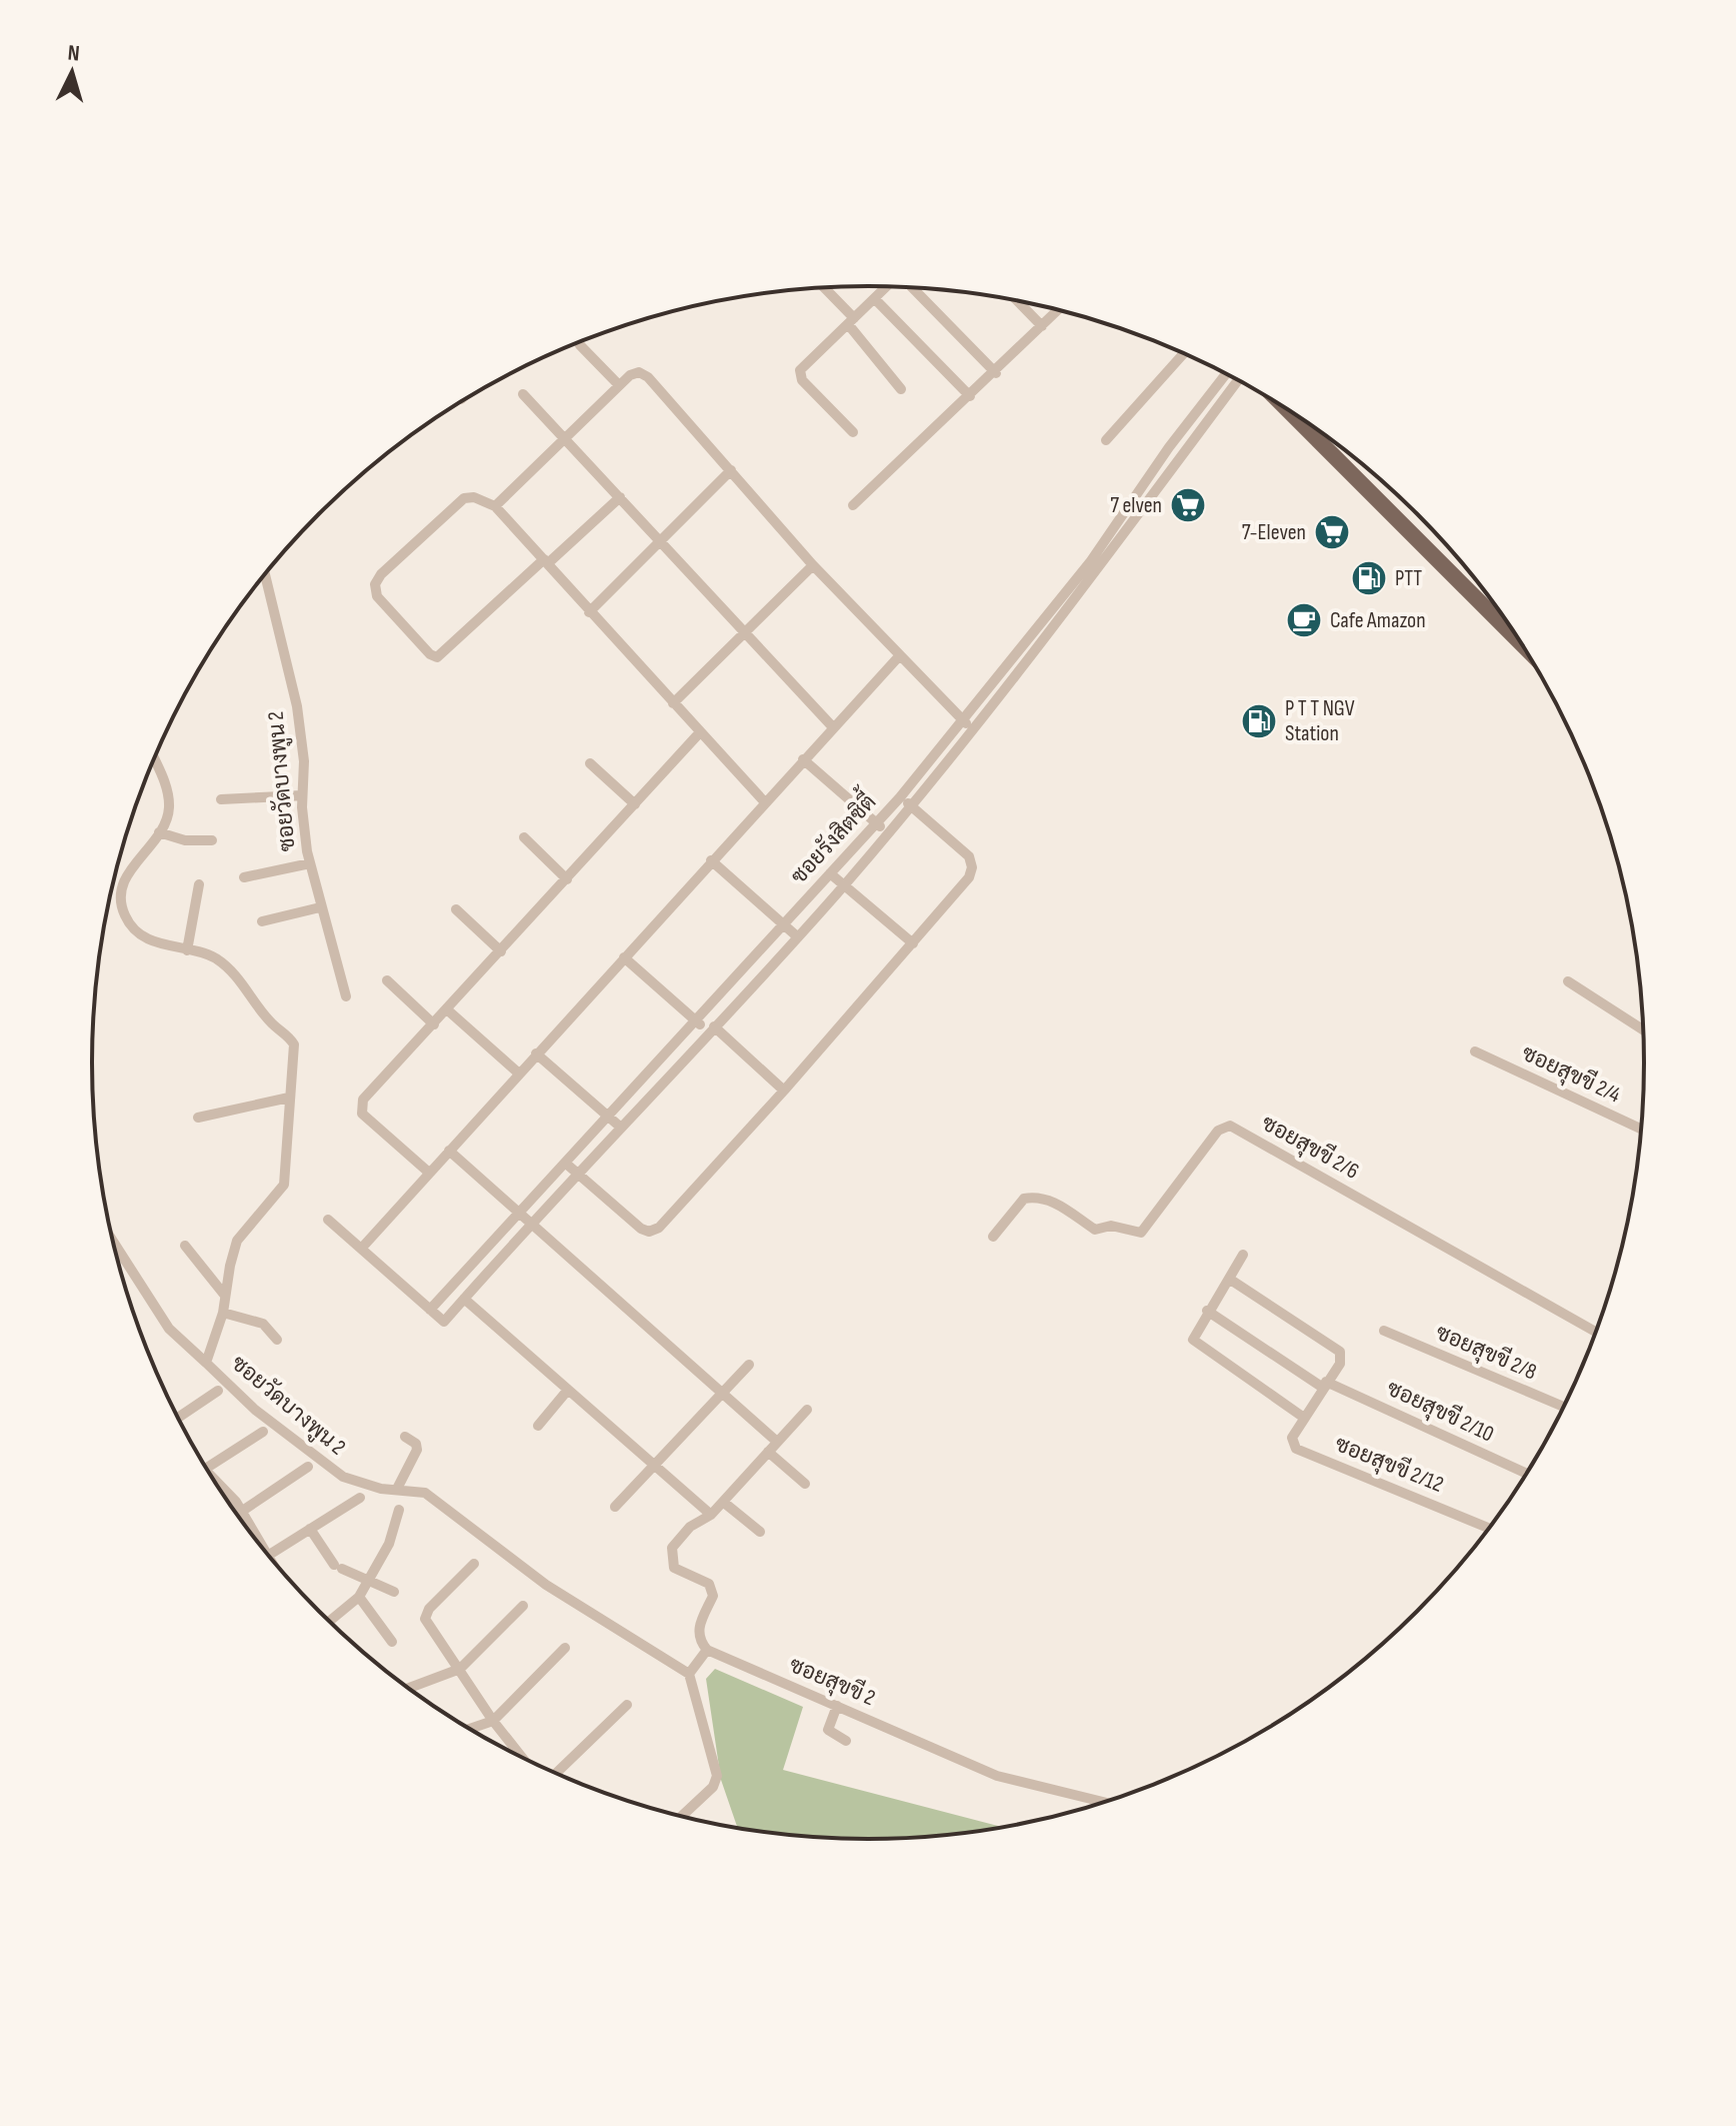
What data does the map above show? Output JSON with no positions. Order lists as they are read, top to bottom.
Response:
{
  "streets": {
    "street": [
      "ซอยวัดบางพูน 2",
      "ซอยรังสิตซิตี้",
      "ซอยสุขขี 2/4",
      "ซอยสุขขี 2/6",
      "ซอยสุขขี 2/8",
      "ซอยสุขขี 2/10",
      "ซอยสุขขี 2/12",
      "ซอยสุขขี 2"
    ]
  },
  "places": {
    "supermarket": ["7 elven", "7-Eleven"],
    "fuel station": ["PTT", "P T T NGV Station"],
    "cafe": ["Cafe Amazon"]
  },
  "north": "top"
}
